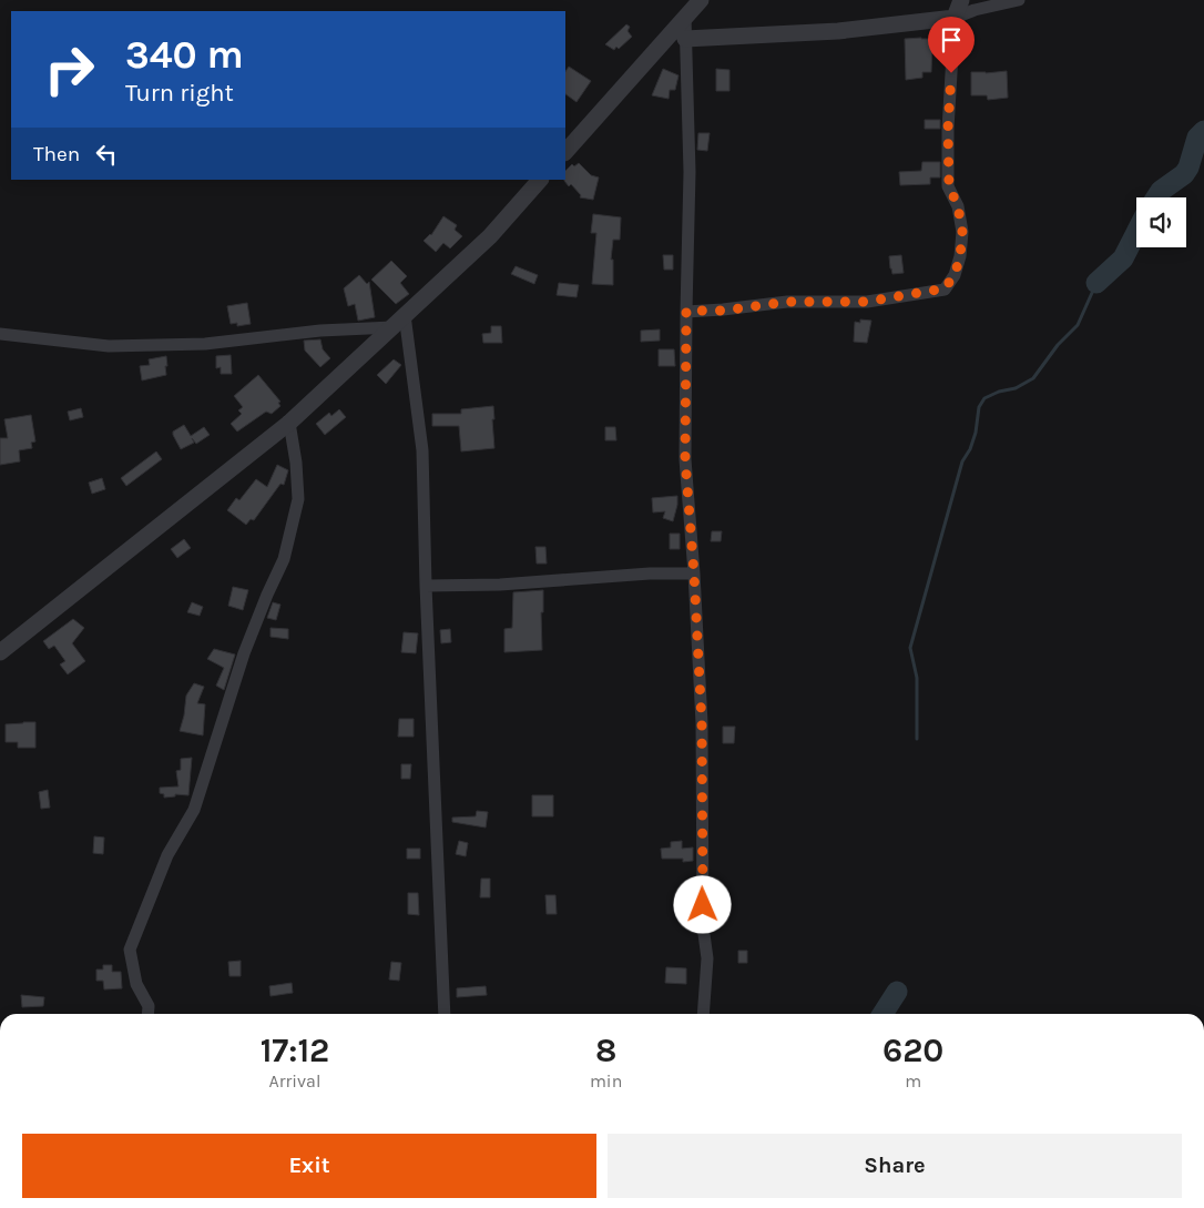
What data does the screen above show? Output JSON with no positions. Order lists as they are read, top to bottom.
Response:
{
  "page": {
    "turn": ["340 m", "Turn right"],
    "then": "Then",
    "eta": [
      "17:12",
      "Arrival",
      "8",
      "min",
      "620",
      "m"
    ],
    "buttons": ["Exit", "Share"]
  }
}
